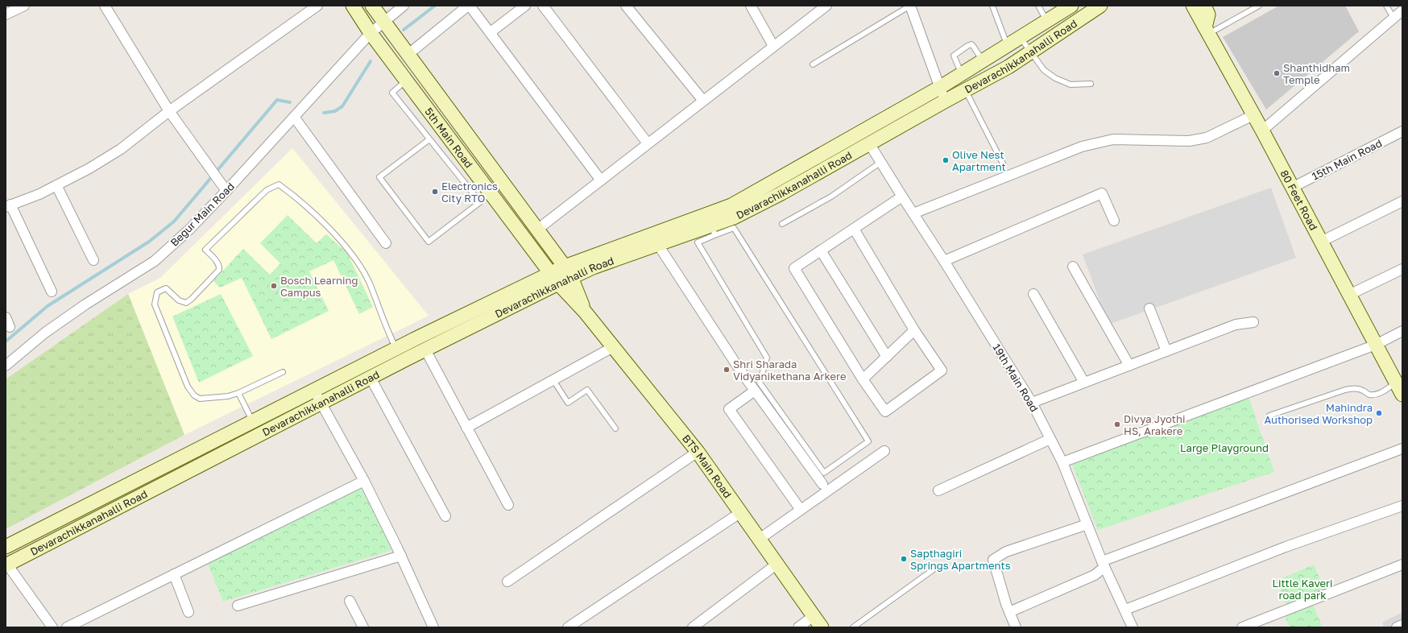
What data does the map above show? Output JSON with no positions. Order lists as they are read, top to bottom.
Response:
{
  "streets": {
    "main road": [
      "Devarachikkanahalli Road",
      "5th Main Road",
      "80 Feet Road",
      "BTS Main Road"
    ],
    "street": ["15th Main Road", "Begur Main Road", "19th Main Road"]
  },
  "crossings": [
    ["Devarachikkanahalli Road", "5th Main Road"],
    ["Devarachikkanahalli Road", "19th Main Road"],
    ["Devarachikkanahalli Road", "BTS Main Road"],
    ["5th Main Road", "Begur Main Road"],
    ["5th Main Road", "BTS Main Road"],
    ["15th Main Road", "80 Feet Road"]
  ],
  "parks": ["Large Playground", "Little Kaveri road park"],
  "places": [
    "Shanthidham Temple",
    "Olive Nest Apartment",
    "Electronics City RTO",
    "Bosch Learning Campus",
    "Shri Sharada Vidyanikethana Arkere",
    "Mahindra Authorised Workshop",
    "Divya Jyothi HS, Arakere",
    "Sapthagiri Springs Apartments"
  ]
}
